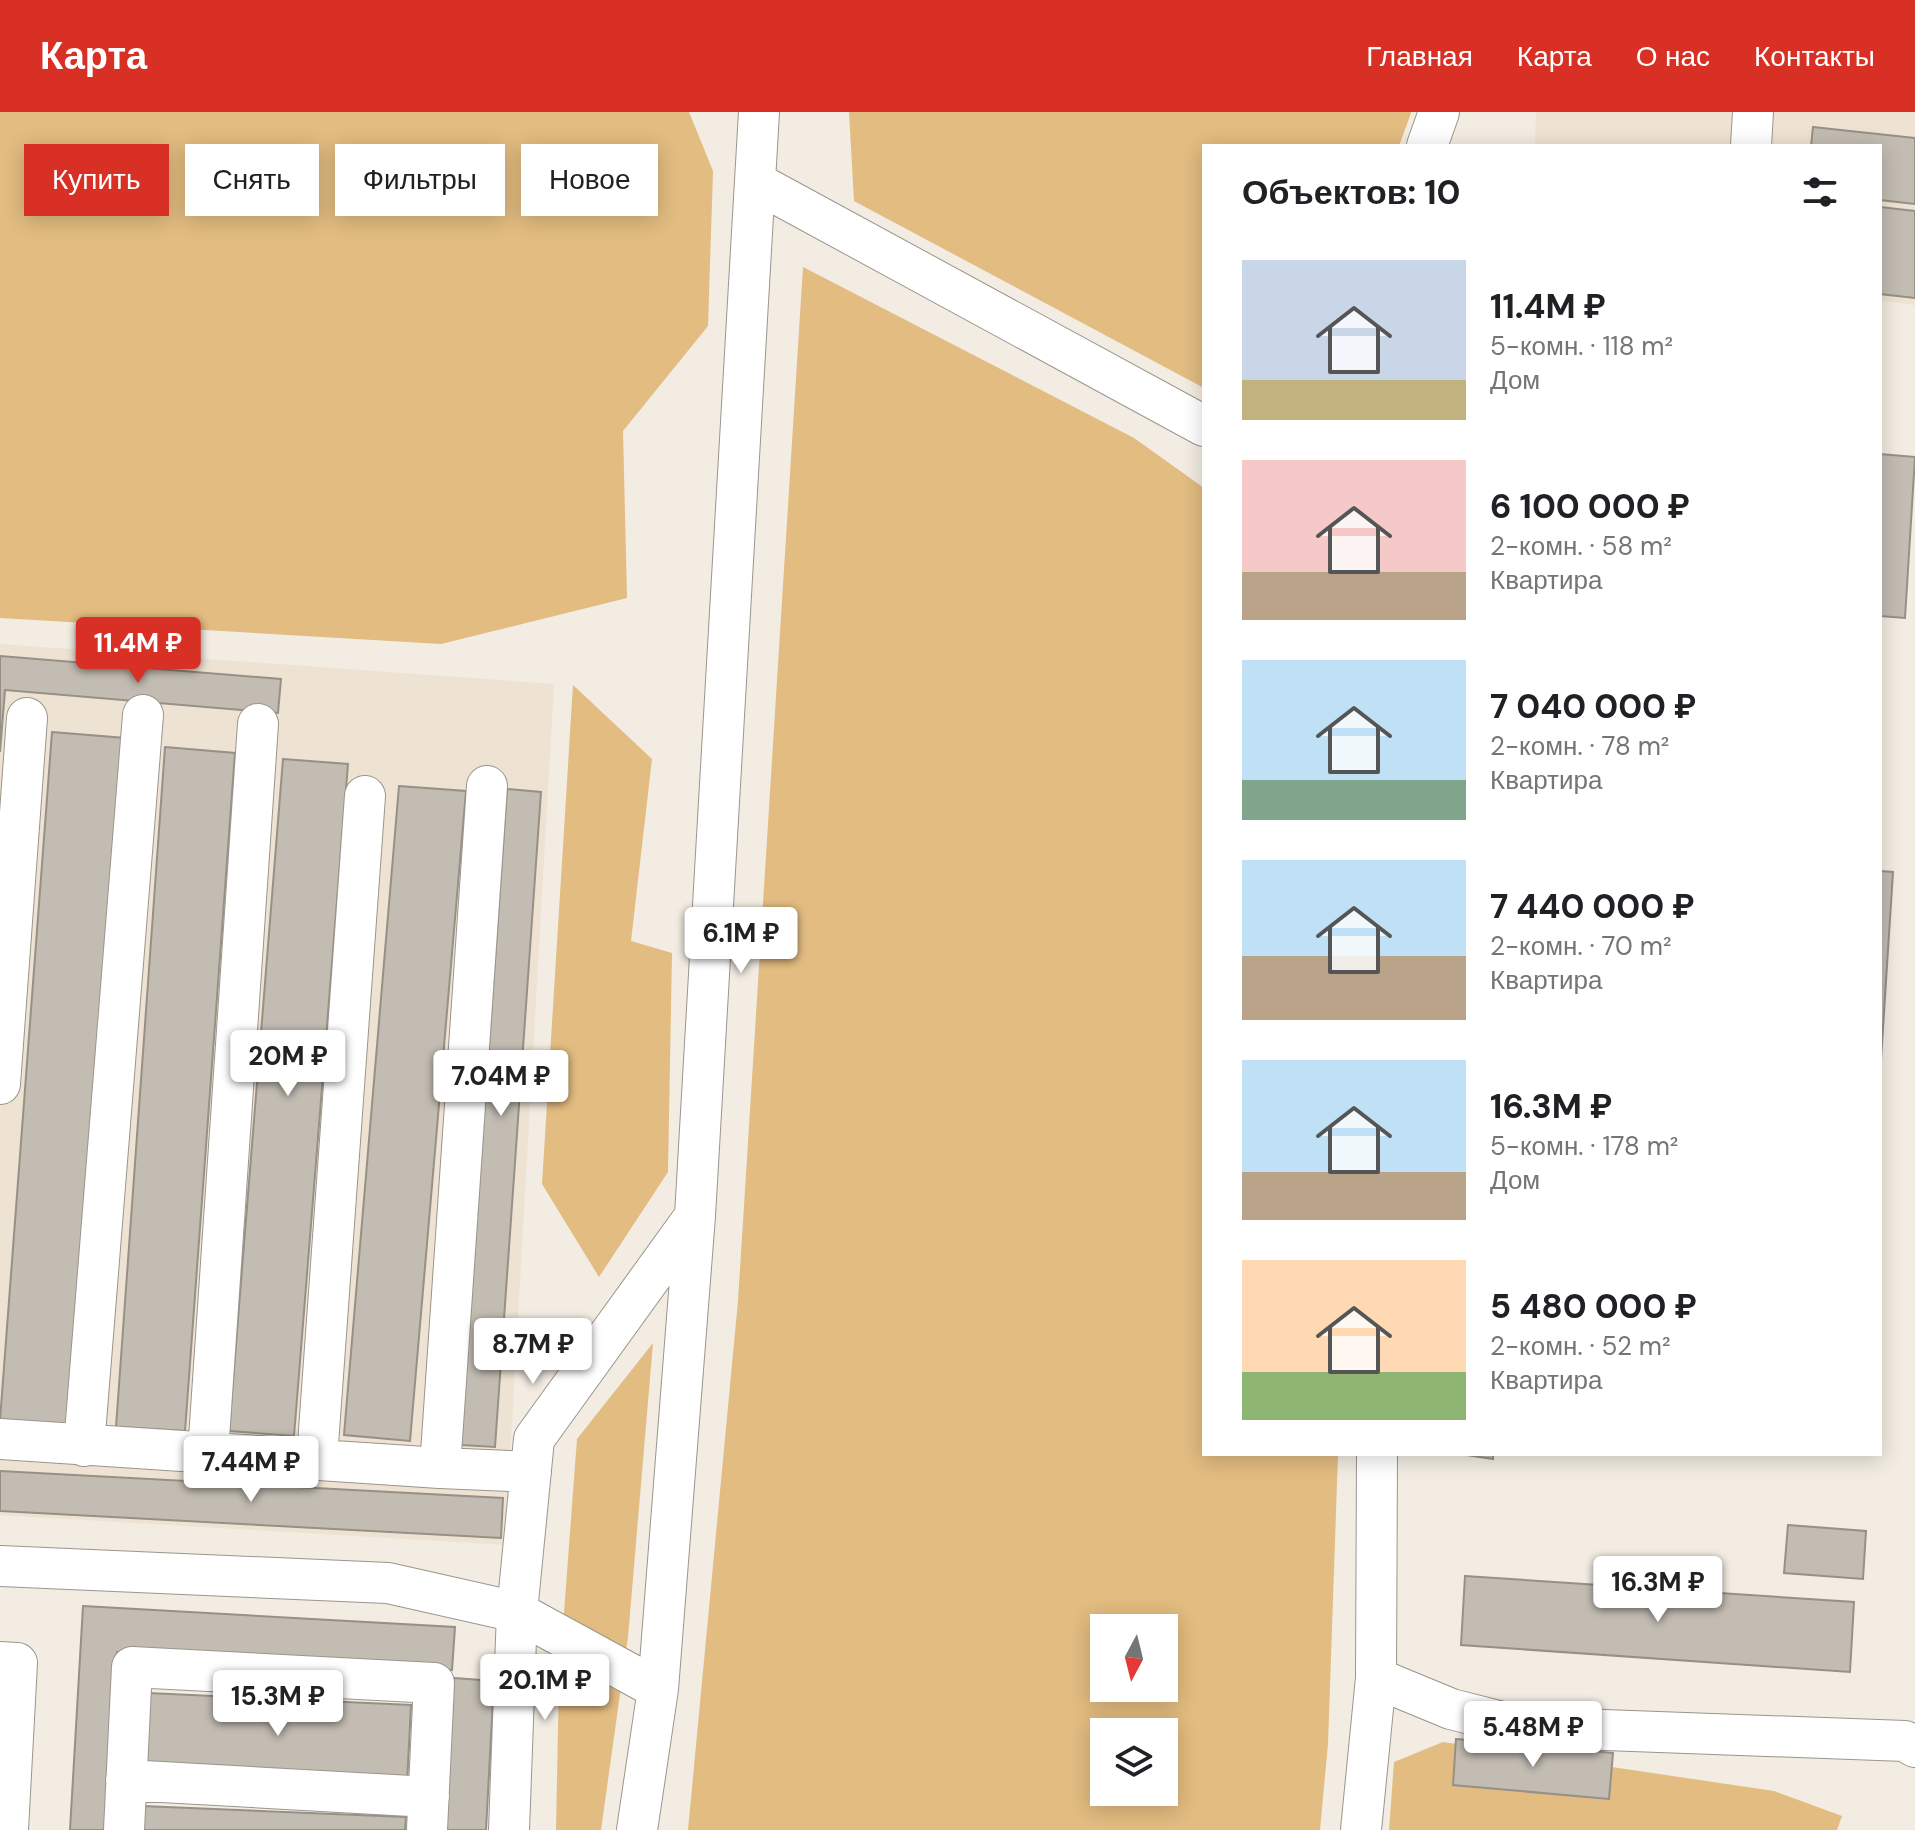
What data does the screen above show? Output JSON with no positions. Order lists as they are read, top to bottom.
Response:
{
  "north": "bottom",
  "page": {
    "header": "Карта",
    "nav": [
      "Главная",
      "Карта",
      "О нас",
      "Контакты"
    ],
    "chip": [
      "Купить",
      "Снять",
      "Фильтры",
      "Новое"
    ],
    "heading": "Объектов: 10",
    "list": [
      {
        "name": "11.4M ₽",
        "note": "5-комн. · 118 m² · Дом"
      },
      {
        "name": "6 100 000 ₽",
        "note": "2-комн. · 58 m² · Квартира"
      },
      {
        "name": "7 040 000 ₽",
        "note": "2-комн. · 78 m² · Квартира"
      },
      {
        "name": "7 440 000 ₽",
        "note": "2-комн. · 70 m² · Квартира"
      },
      {
        "name": "16.3M ₽",
        "note": "5-комн. · 178 m² · Дом"
      },
      {
        "name": "5 480 000 ₽",
        "note": "2-комн. · 52 m² · Квартира"
      }
    ],
    "price": [
      "11.4M ₽",
      "6.1M ₽",
      "20M ₽",
      "7.04M ₽",
      "8.7M ₽",
      "7.44M ₽",
      "16.3M ₽",
      "20.1M ₽",
      "15.3M ₽",
      "5.48M ₽"
    ]
  }
}
